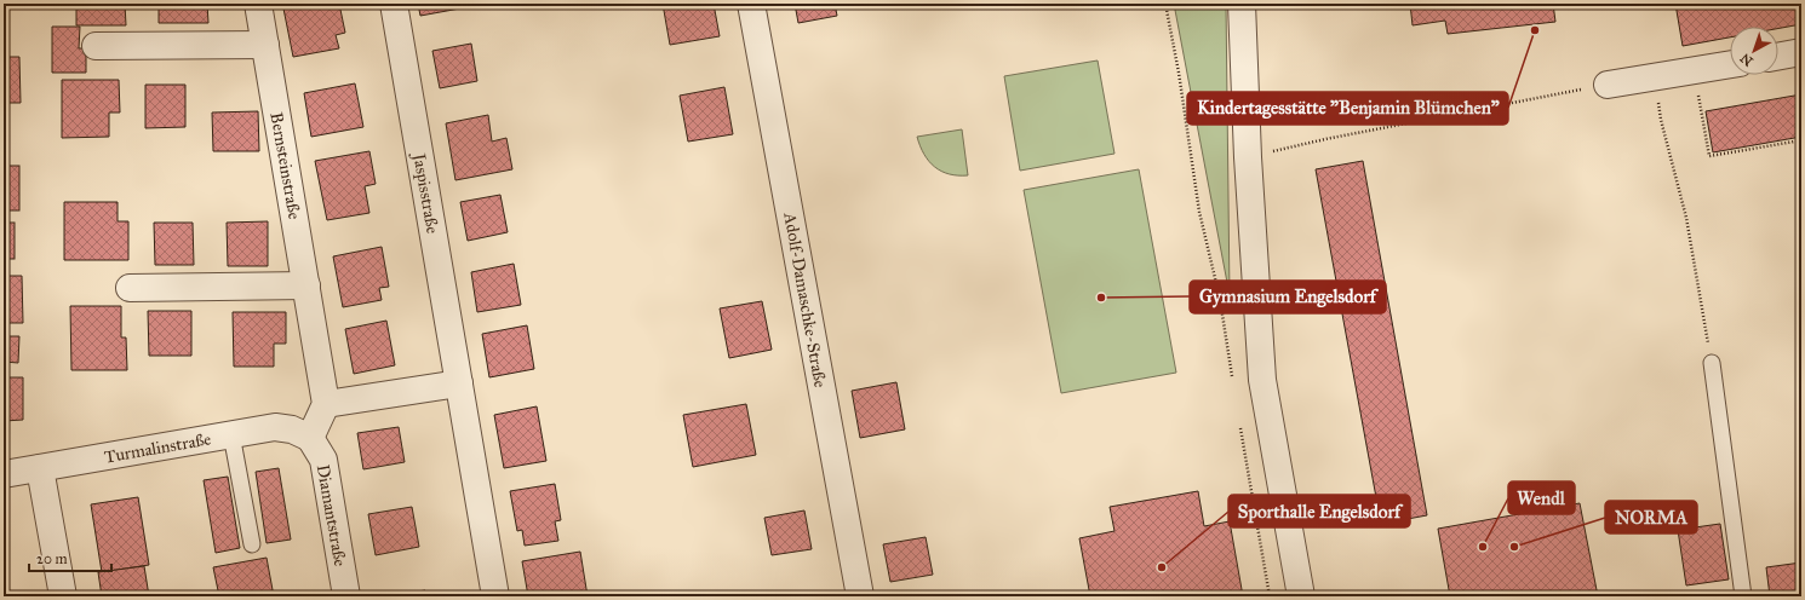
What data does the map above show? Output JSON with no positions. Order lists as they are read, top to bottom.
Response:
{
  "streets": {
    "street": [
      "Bernsteinstraße",
      "Jaspisstraße",
      "Adolf-Damaschke-Straße",
      "Turmalinstraße",
      "Diamantstraße"
    ]
  },
  "crossings": [
    ["Turmalinstraße", "Diamantstraße"]
  ],
  "places": [
    "Kindertagesstätte \"Benjamin Blümchen\"",
    "Gymnasium Engelsdorf",
    "Wendl",
    "NORMA",
    "Sporthalle Engelsdorf"
  ],
  "scale_bar": "20 m",
  "north": "bottom left"
}
